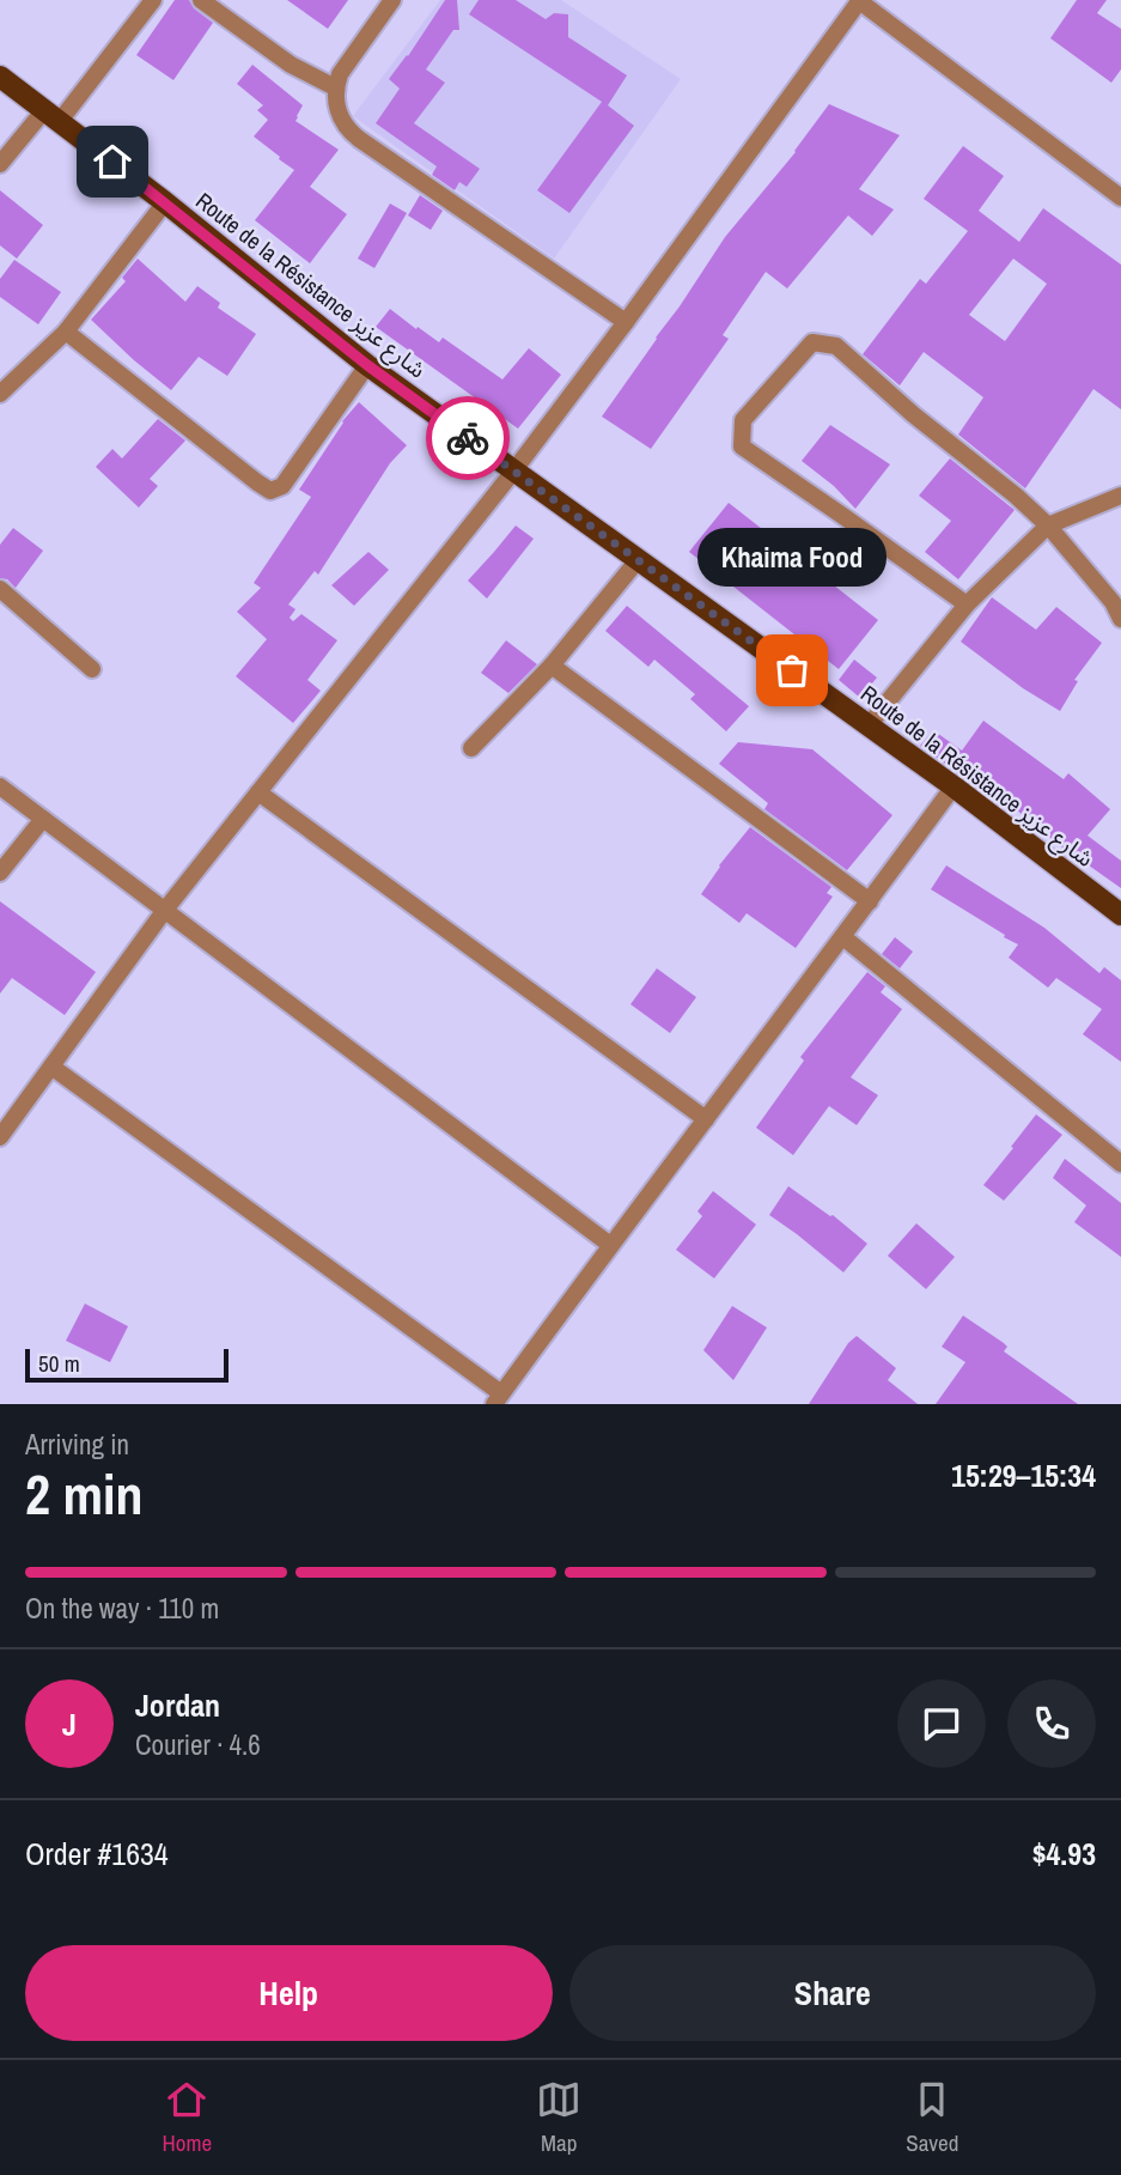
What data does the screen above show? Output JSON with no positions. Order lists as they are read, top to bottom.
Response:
{
  "streets": {
    "main road": ["Route de la Résistance شارع عزيز"]
  },
  "places": ["Khaima Food"],
  "scale_bar": "50 m",
  "page": {
    "bubble": "Khaima Food",
    "scale": "50 m",
    "heading": ["2 min", "Arriving in", "15:29–15:34"],
    "panel": [
      "Jordan",
      "Courier · 4.6",
      "Order #1634",
      "$4.93"
    ],
    "bar": "On the way · 110 m",
    "round": "J",
    "buttons": ["Help", "Share"],
    "tabs": ["Home", "Map", "Saved"]
  }
}
